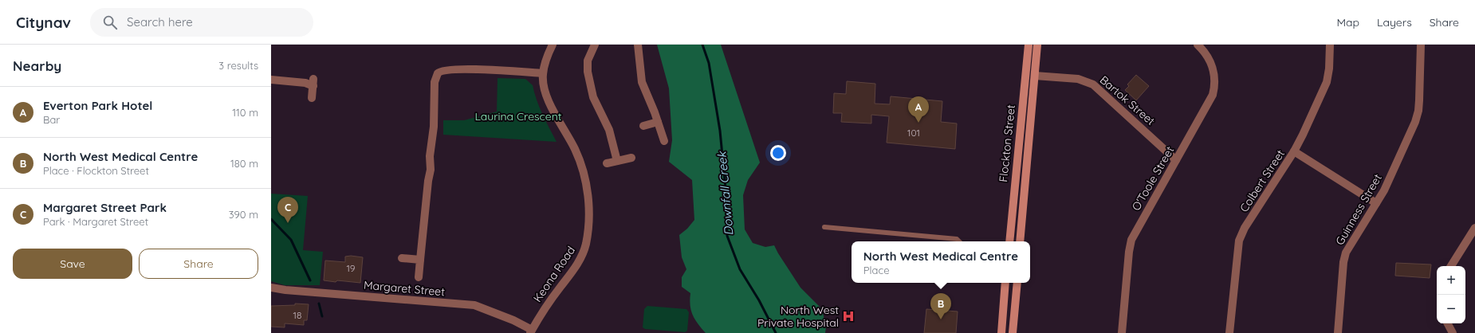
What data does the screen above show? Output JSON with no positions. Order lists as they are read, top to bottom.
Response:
{
  "streets": {
    "street": [
      "Bartok Street",
      "Flockton Street",
      "O'Toole Street",
      "Colbert Street",
      "Guinness Street",
      "Keona Road",
      "Margaret Street"
    ]
  },
  "crossings": [
    ["Bartok Street", "Flockton Street"],
    ["Bartok Street", "O'Toole Street"],
    ["Keona Road", "Margaret Street"]
  ],
  "water": ["Downfall Creek"],
  "parks": ["Laurina Crescent"],
  "places": {
    "hospital": ["North West Private Hospital"]
  },
  "house_numbers": ["101", "19", "18"],
  "page": {
    "header": "Citynav",
    "search": "Search here",
    "nav": ["Map", "Layers", "Share"],
    "heading": ["Nearby", "3 results"],
    "list": [
      {
        "mark": "A",
        "name": "Everton Park Hotel",
        "note": "Bar",
        "value": "110 m"
      },
      {
        "mark": "B",
        "name": "North West Medical Centre",
        "note": "Place · Flockton Street",
        "value": "180 m"
      },
      {
        "mark": "C",
        "name": "Margaret Street Park",
        "note": "Park · Margaret Street",
        "value": "390 m"
      }
    ],
    "pins": ["A", "C", "B"],
    "buttons": ["Save", "Share"],
    "popup": ["North West Medical Centre", "Place"],
    "map_buttons": ["+", "−"]
  }
}
